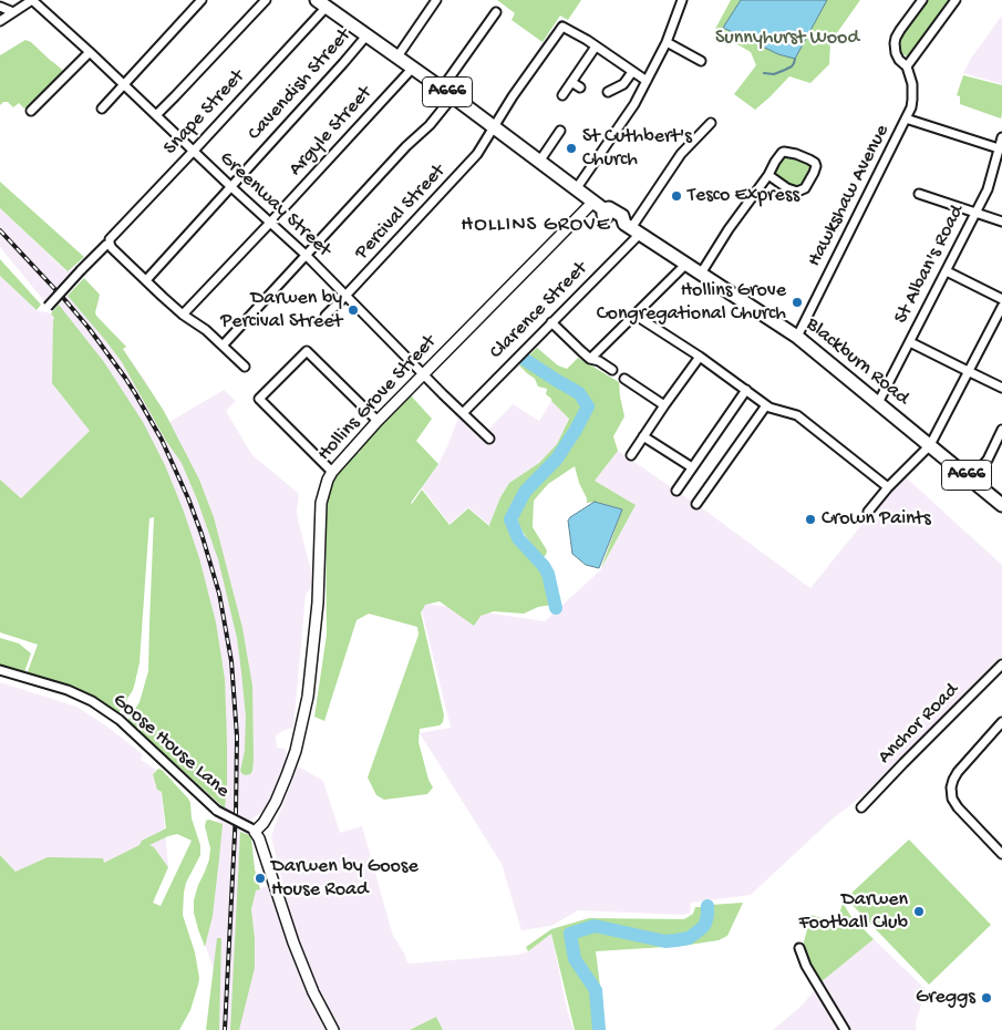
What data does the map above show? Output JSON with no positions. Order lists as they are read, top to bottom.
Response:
{
  "streets": {
    "highway": ["A666", "Blackburn Road"],
    "street": [
      "Cavendish Street",
      "Snape Street",
      "Argyle Street",
      "Hawkshaw Avenue",
      "Greenway Street",
      "Percival Street",
      "St Alban's Road",
      "Clarence Street",
      "Hollins Grove Street",
      "Anchor Road",
      "Goose House Lane"
    ]
  },
  "crossings": [
    ["Cavendish Street", "Greenway Street"],
    ["Cavendish Street", "Blackburn Road"],
    ["Snape Street", "Greenway Street"],
    ["Snape Street", "Blackburn Road"],
    ["Argyle Street", "Greenway Street"],
    ["Argyle Street", "Blackburn Road"],
    ["Hawkshaw Avenue", "Blackburn Road"],
    ["Greenway Street", "Percival Street"],
    ["Greenway Street", "Clarence Street"],
    ["Greenway Street", "Hollins Grove Street"],
    ["Percival Street", "Blackburn Road"],
    ["St Alban's Road", "Blackburn Road"],
    ["Clarence Street", "Blackburn Road"],
    ["Blackburn Road", "Hollins Grove Street"],
    ["Hollins Grove Street", "Goose House Lane"]
  ],
  "districts": ["HOLLINS GROVE"],
  "parks": ["Sunnyhurst Wood"],
  "places": [
    "St Cuthbert's Church",
    "Tesco Express",
    "Hollins Grove Congregational Church",
    "Darwen by Percival Street",
    "Crown Paints",
    "Darwen by Goose House Road",
    "Darwen Football Club",
    "Greggs"
  ]
}
